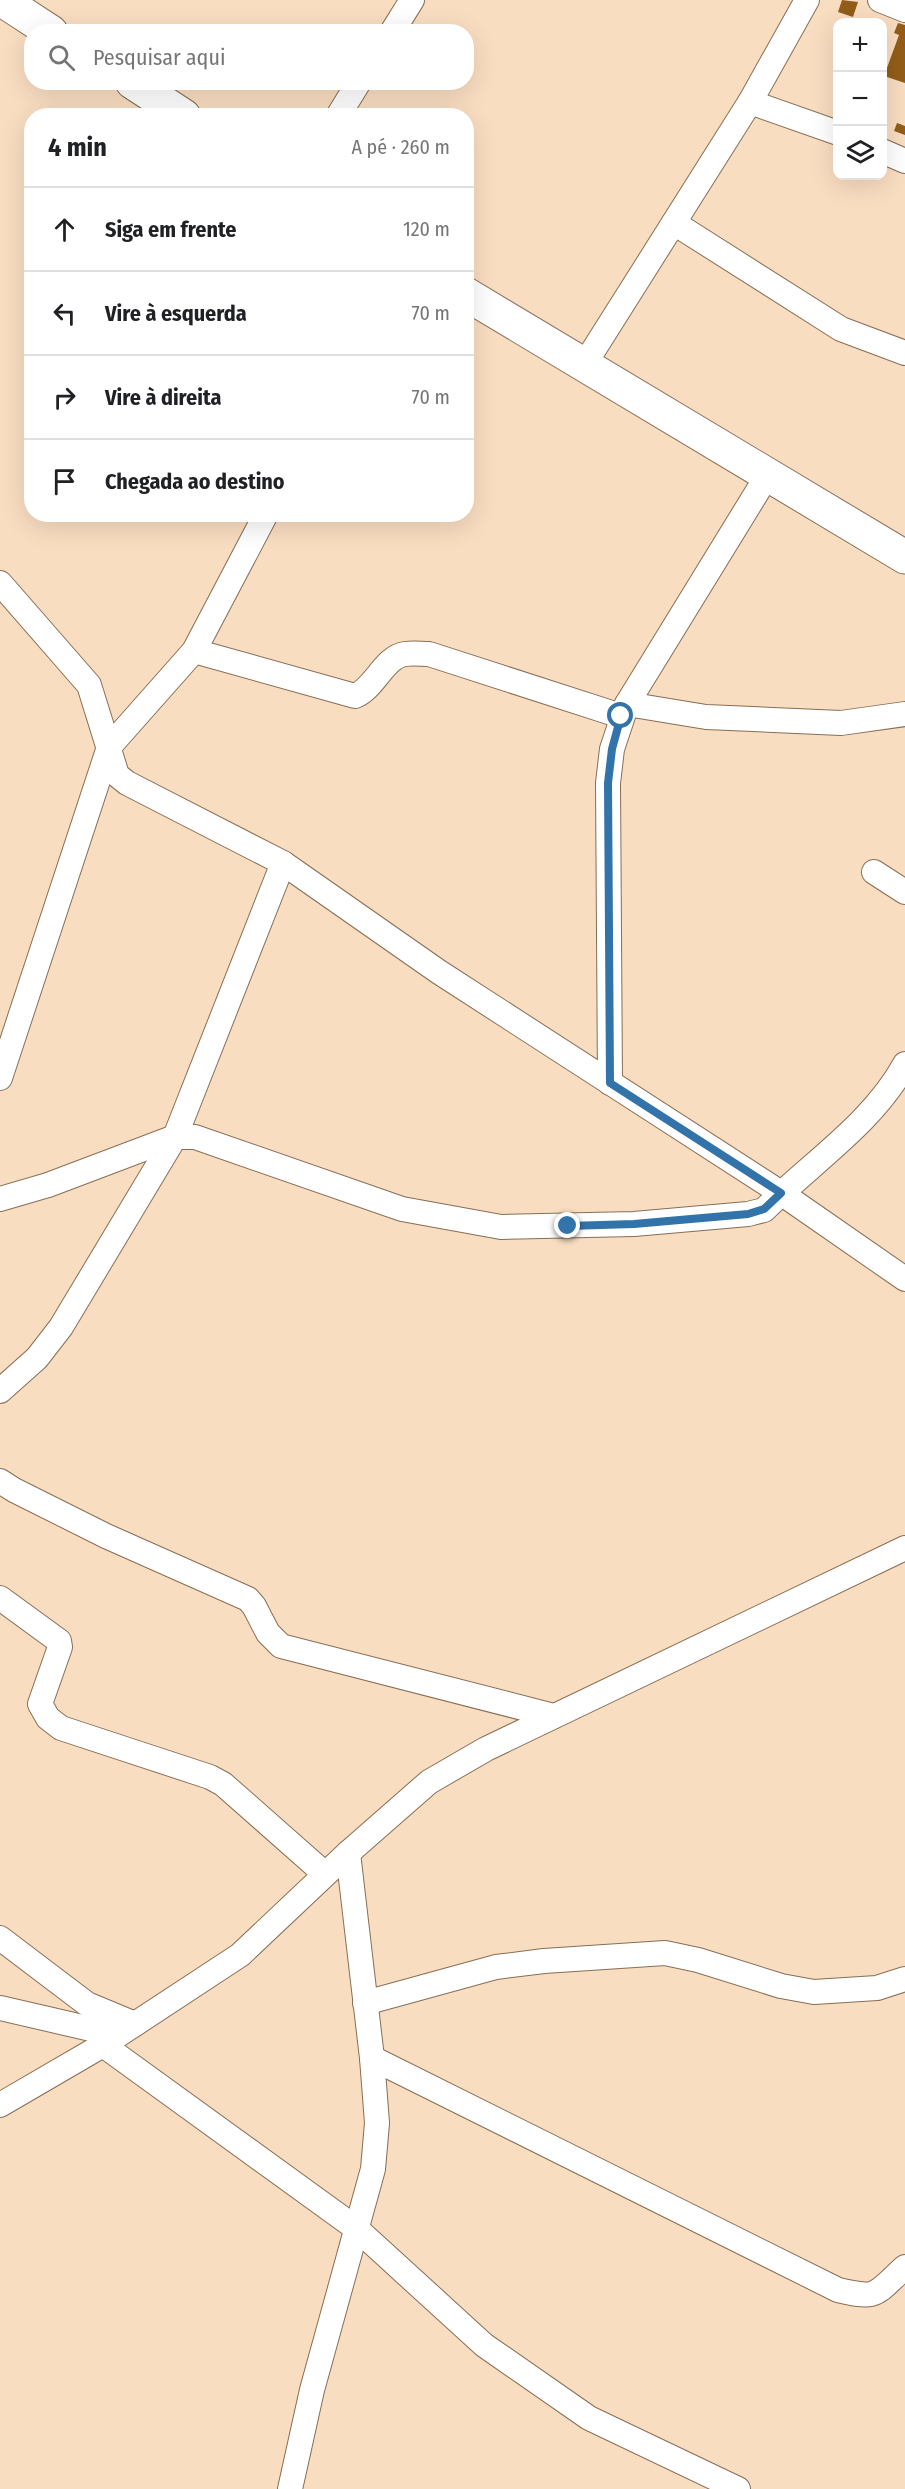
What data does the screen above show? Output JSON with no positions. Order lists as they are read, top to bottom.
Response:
{
  "page": {
    "map_buttons": ["+", "−"],
    "search": "Pesquisar aqui",
    "heading": ["4 min", "A pé · 260 m"],
    "list": [
      ["Siga em frente", "120 m"],
      ["Vire à esquerda", "70 m"],
      ["Vire à direita", "70 m"],
      "Chegada ao destino"
    ]
  }
}
